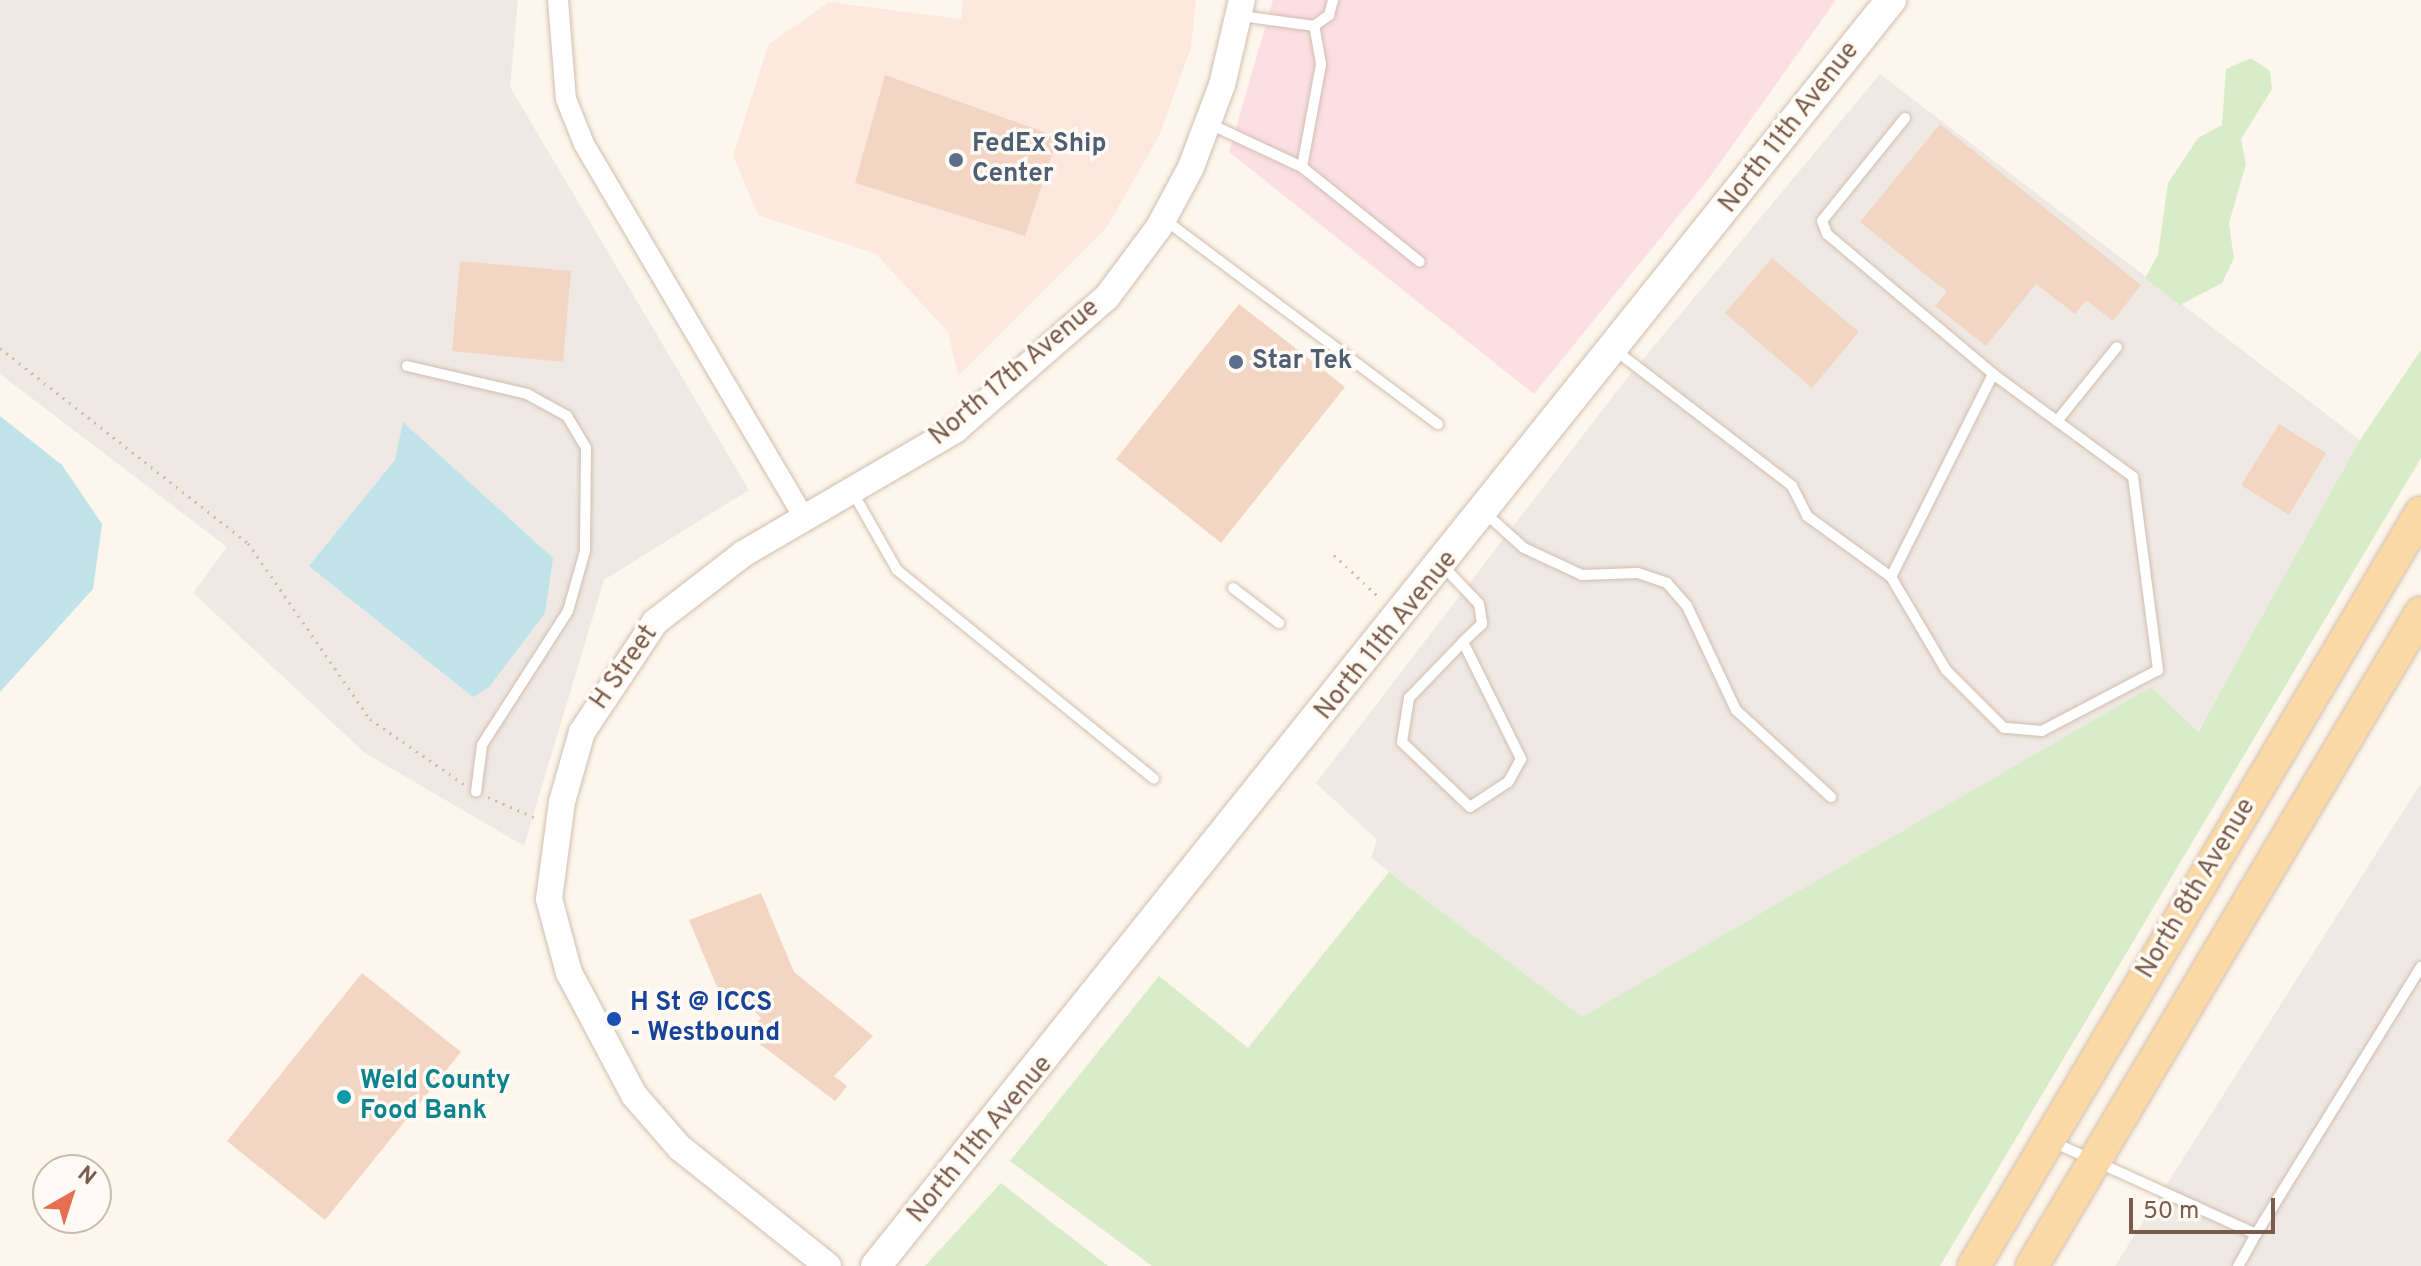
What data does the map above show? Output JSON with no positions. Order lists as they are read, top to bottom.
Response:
{
  "streets": {
    "main road": ["North 11th Avenue", "North 8th Avenue"],
    "street": ["North 17th Avenue", "H Street"]
  },
  "crossings": [
    ["North 17th Avenue", "H Street"]
  ],
  "places": [
    "FedEx Ship Center",
    "Star Tek",
    "H St @ ICCS - Westbound",
    "Weld County Food Bank"
  ],
  "scale_bar": "50 m",
  "north": "top right"
}
